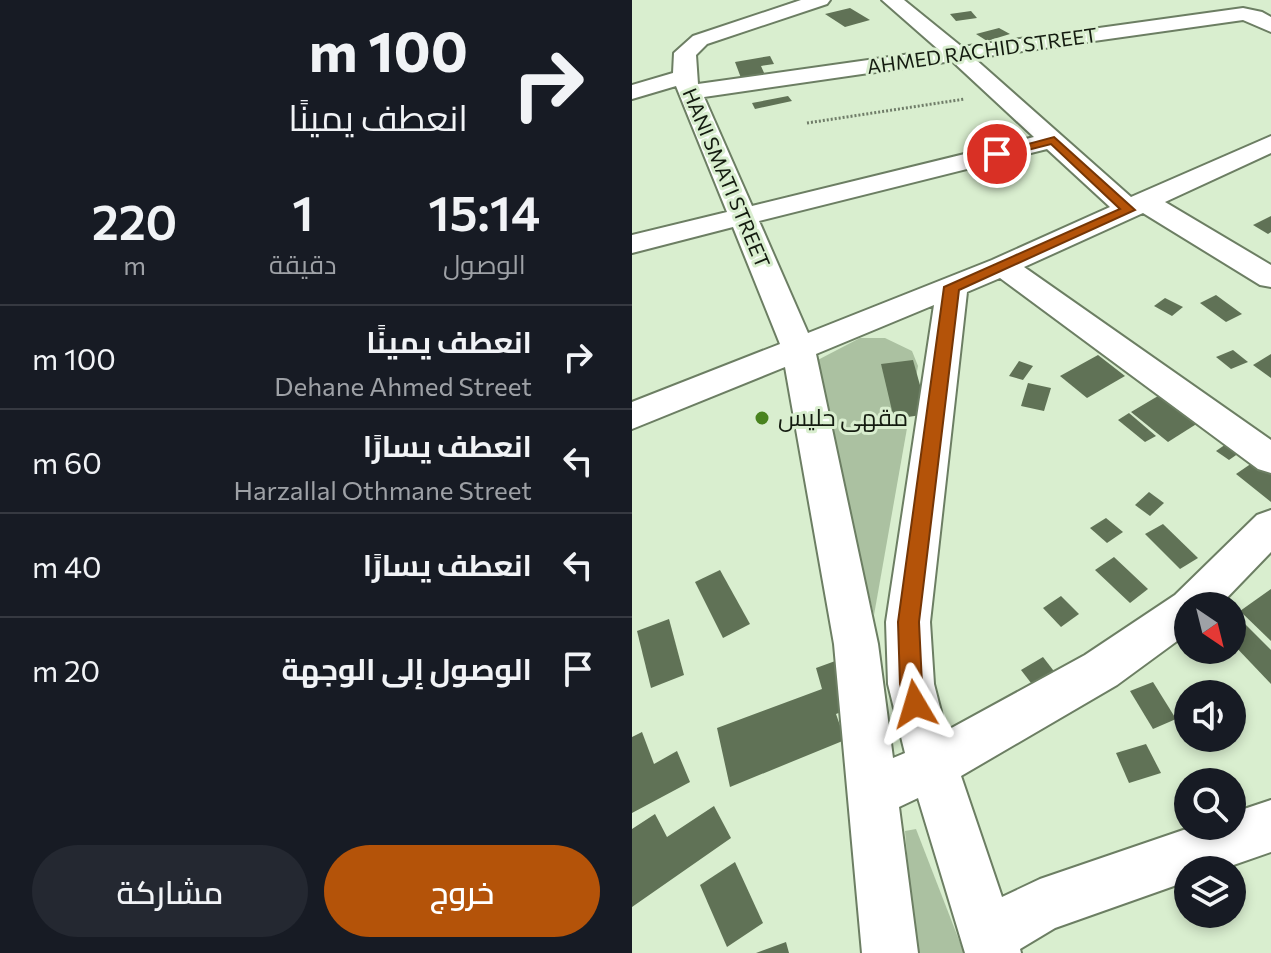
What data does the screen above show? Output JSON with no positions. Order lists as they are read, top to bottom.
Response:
{
  "streets": {
    "street": ["AHMED RACHID STREET", "HANI SMATI STREET"]
  },
  "crossings": [
    ["AHMED RACHID STREET", "HANI SMATI STREET"]
  ],
  "places": ["مقهى حليس"],
  "north": "bottom right",
  "page": {
    "turn": ["100 m", "انعطف يمينًا"],
    "eta": [
      "15:14",
      "الوصول",
      "1",
      "دقيقة",
      "220",
      "m"
    ],
    "list": [
      {
        "name": "انعطف يمينًا",
        "note": "Dehane Ahmed Street",
        "value": "100 m"
      },
      {
        "name": "انعطف يسارًا",
        "note": "Harzallal Othmane Street",
        "value": "60 m"
      },
      {
        "name": "انعطف يسارًا",
        "value": "40 m"
      },
      {
        "name": "الوصول إلى الوجهة",
        "value": "20 m"
      }
    ],
    "buttons": ["خروج", "مشاركة"]
  }
}
